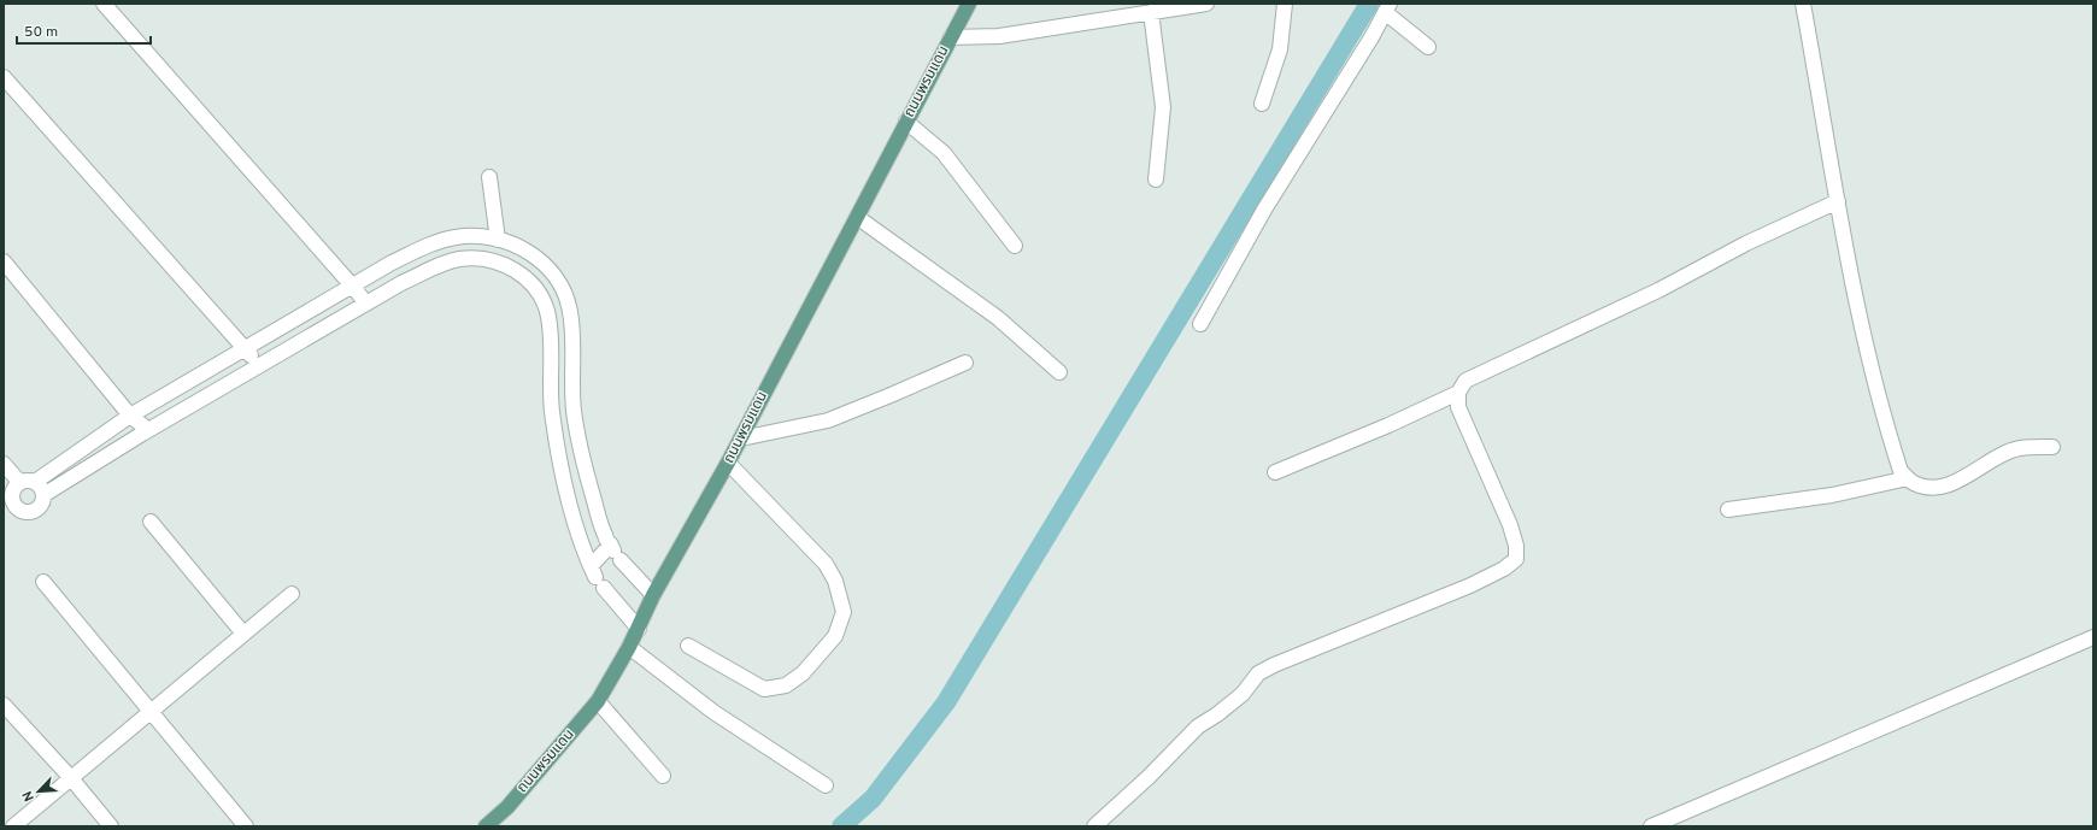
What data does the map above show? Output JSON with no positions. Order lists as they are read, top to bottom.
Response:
{
  "streets": {
    "main road": ["ถนนพรมแดน"]
  },
  "scale_bar": "50 m",
  "north": "bottom left"
}
